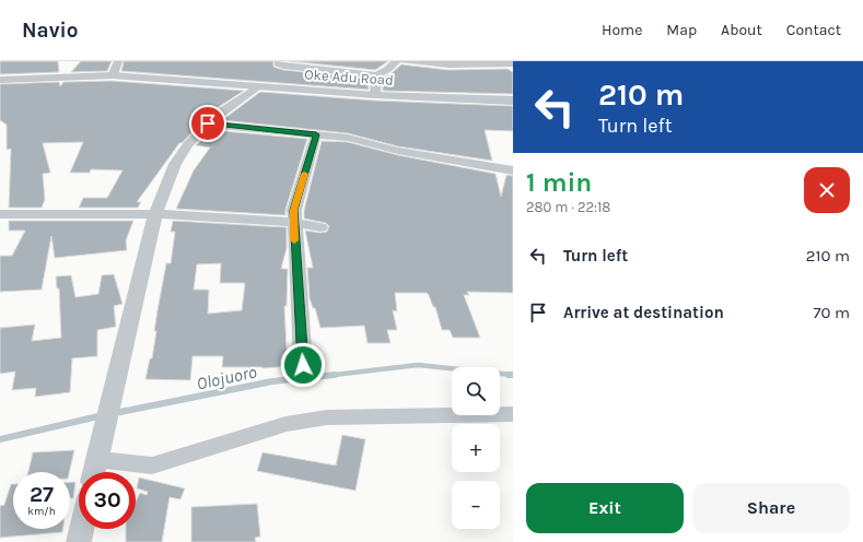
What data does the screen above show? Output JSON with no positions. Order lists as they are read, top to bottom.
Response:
{
  "streets": {
    "street": ["Oke Adu Road"]
  },
  "water": ["Olojuoro"],
  "page": {
    "header": "Navio",
    "nav": [
      "Home",
      "Map",
      "About",
      "Contact"
    ],
    "turn": ["210 m", "Turn left"],
    "heading": ["1 min", "280 m · 22:18"],
    "list": [
      {
        "name": "Turn left",
        "value": "210 m"
      },
      {
        "name": "Arrive at destination",
        "value": "70 m"
      }
    ],
    "map_buttons": ["+", "−"],
    "speed": "27 km/h",
    "limit": "30",
    "buttons": ["Exit", "Share"]
  }
}
